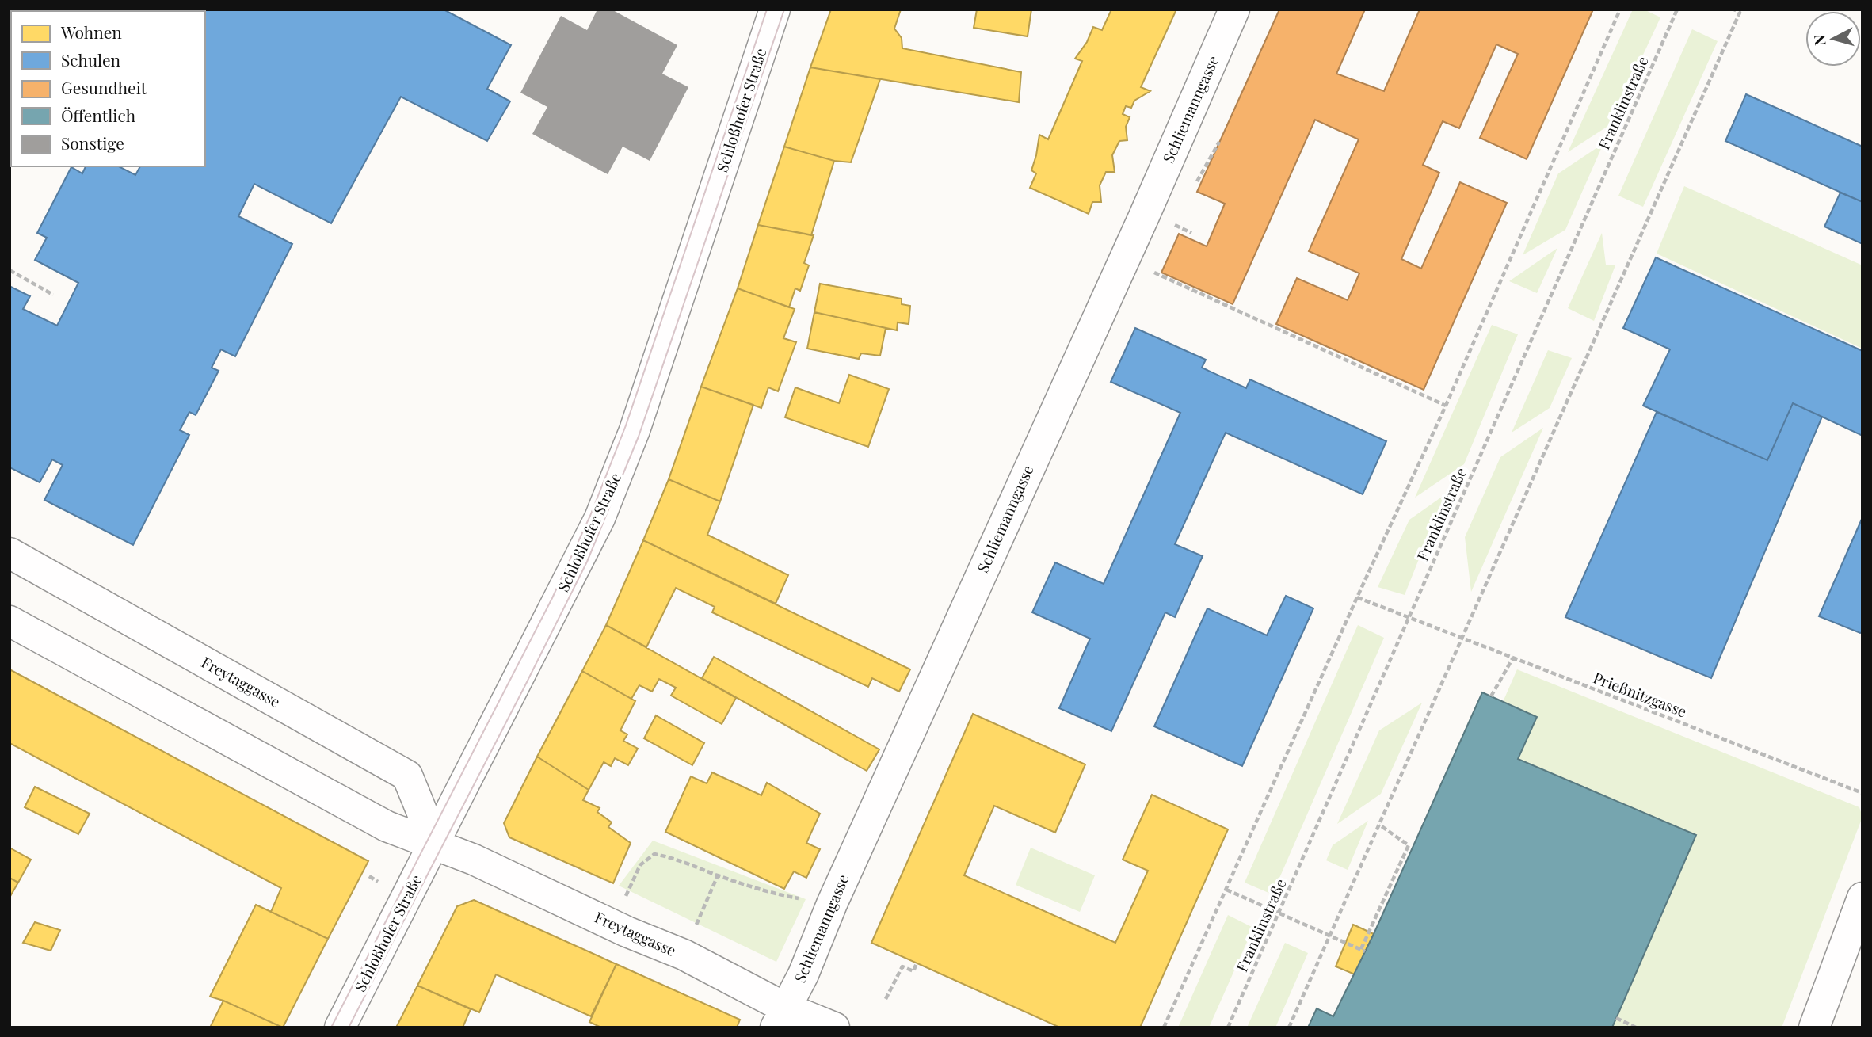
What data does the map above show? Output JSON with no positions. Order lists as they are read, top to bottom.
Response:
{
  "streets": {
    "street": ["Schliemanngasse", "Schloßhofer Straße", "Freytaggasse"],
    "path": ["Franklinstraße", "Prießnitzgasse"]
  },
  "crossings": [
    ["Franklinstraße", "Prießnitzgasse"],
    ["Schliemanngasse", "Freytaggasse"],
    ["Schloßhofer Straße", "Freytaggasse"]
  ],
  "legend": [
    "Wohnen",
    "Schulen",
    "Gesundheit",
    "Öffentlich",
    "Sonstige"
  ],
  "north": "left"
}
